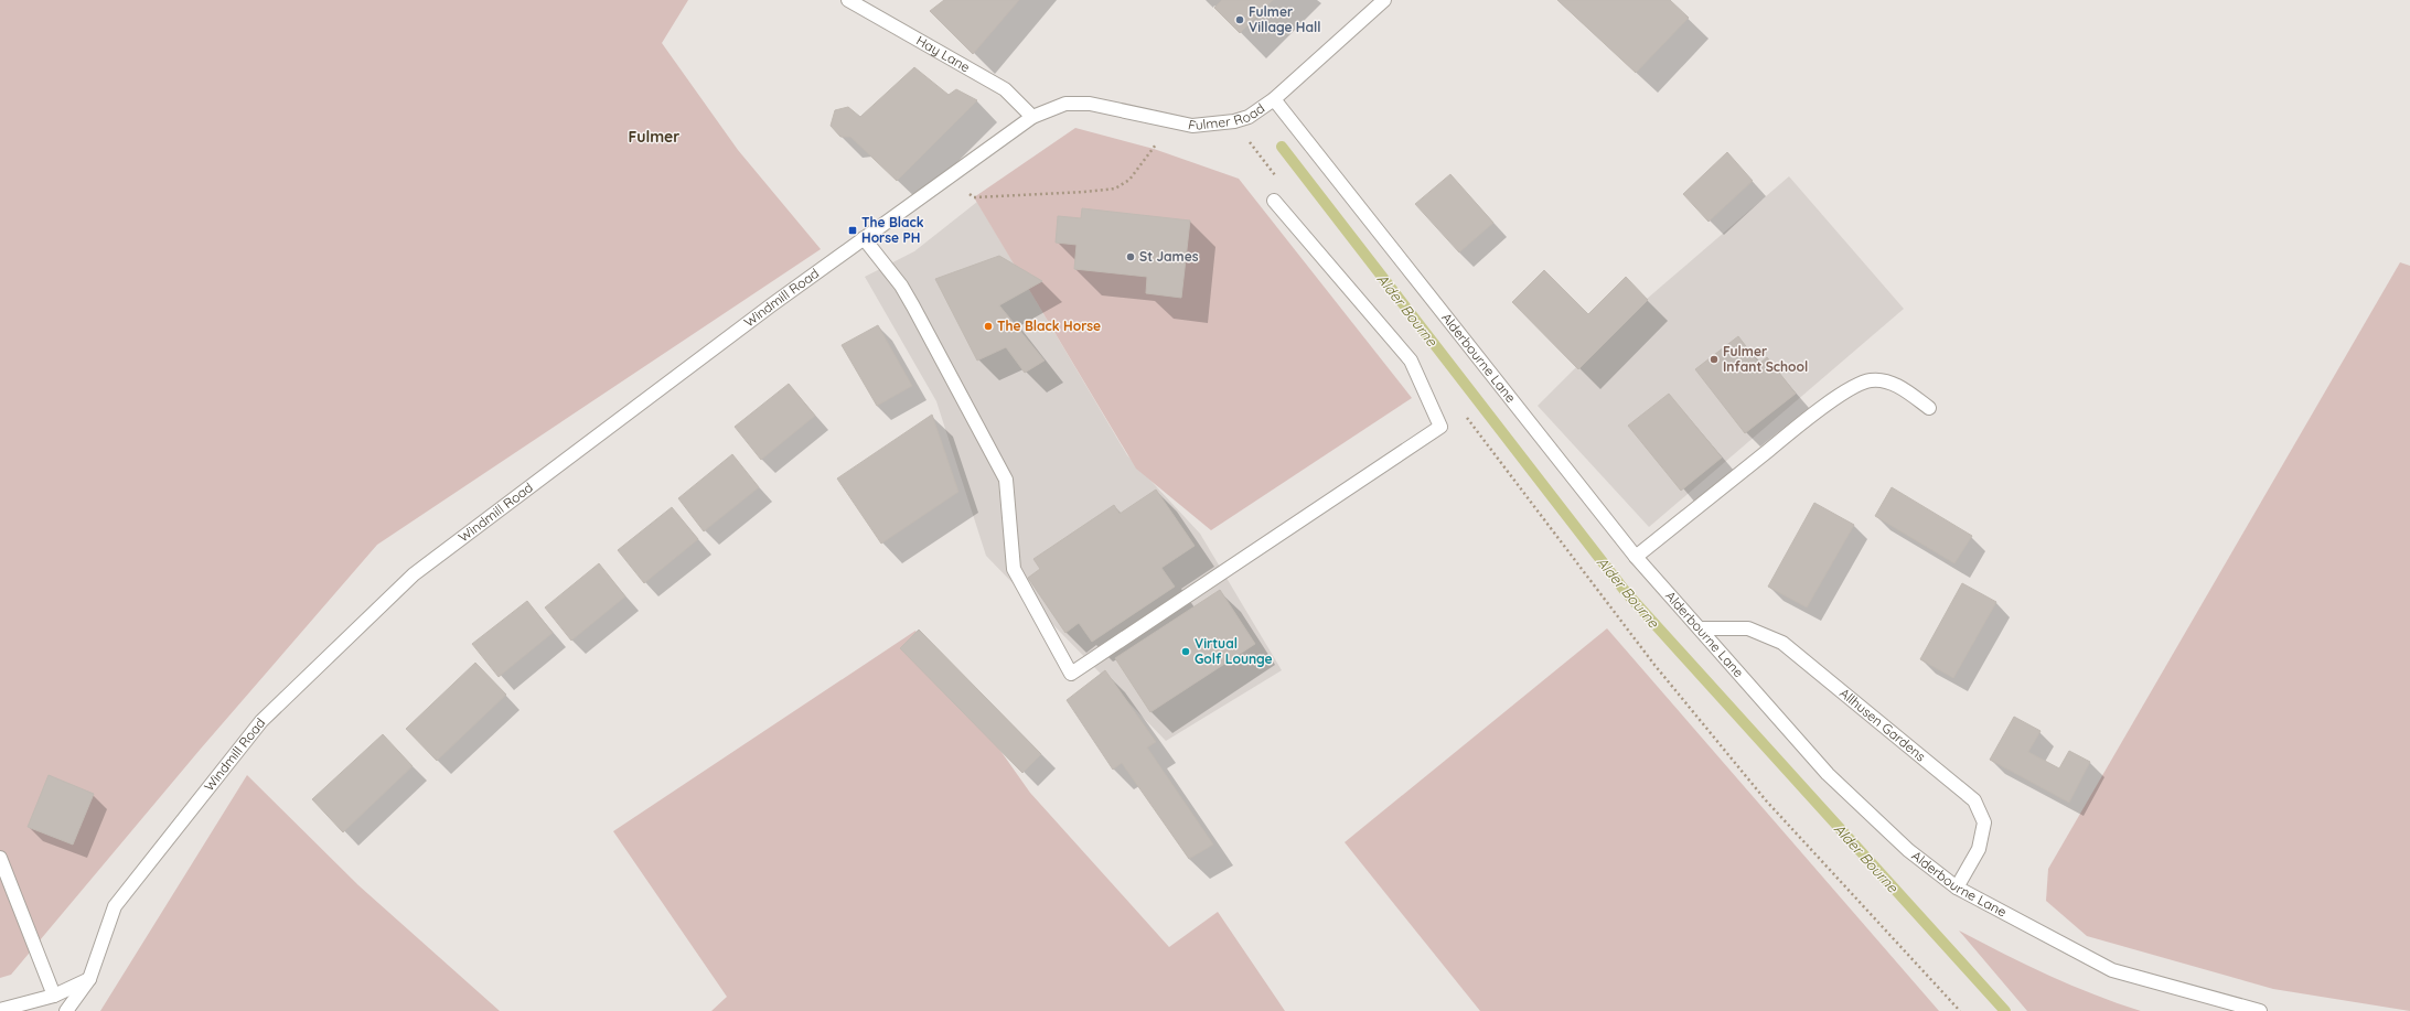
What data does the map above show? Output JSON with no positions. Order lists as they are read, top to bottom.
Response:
{
  "streets": {
    "street": [
      "Hay Lane",
      "Fulmer Road",
      "Windmill Road",
      "Alderbourne Lane",
      "Allhusen Gardens"
    ]
  },
  "crossings": [
    ["Hay Lane", "Fulmer Road"],
    ["Hay Lane", "Windmill Road"],
    ["Fulmer Road", "Windmill Road"],
    ["Fulmer Road", "Alderbourne Lane"],
    ["Alderbourne Lane", "Allhusen Gardens"]
  ],
  "districts": ["Fulmer"],
  "water": ["Alder Bourne"],
  "places": {
    "other": [
      "Fulmer Village Hall",
      "St James",
      "The Black Horse",
      "Fulmer Infant School",
      "Virtual Golf Lounge"
    ],
    "transit": ["The Black Horse PH"]
  }
}
